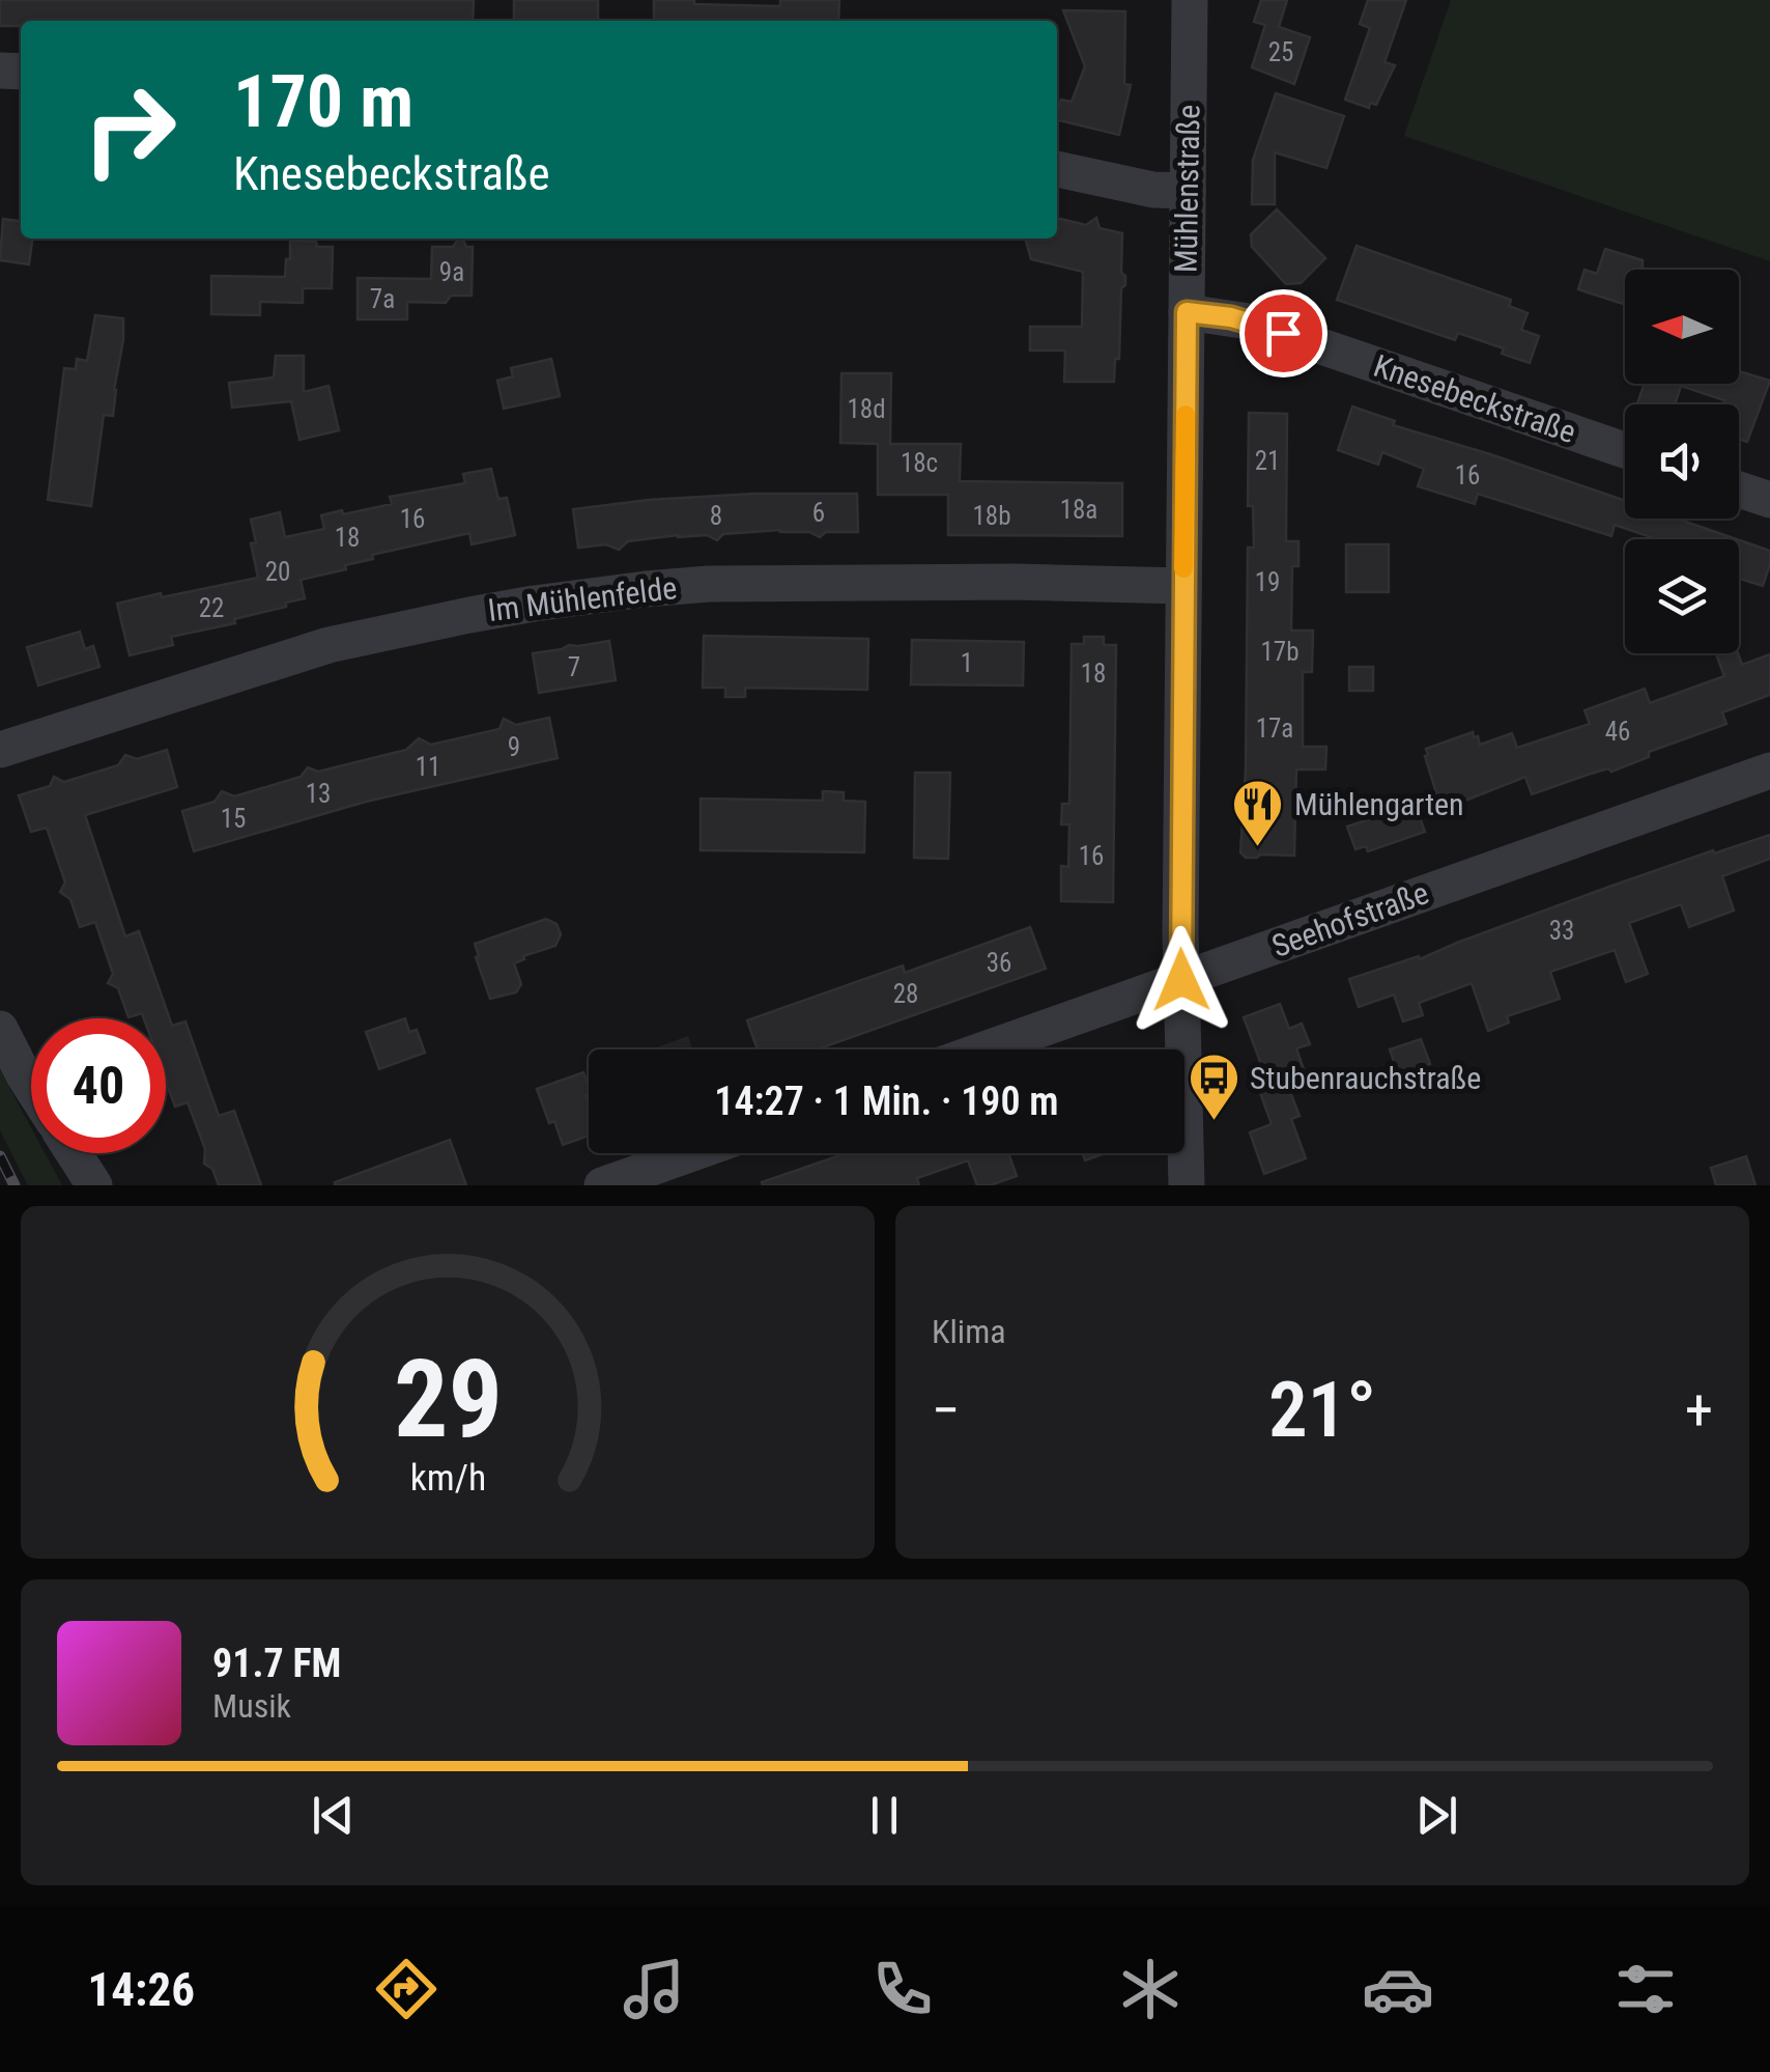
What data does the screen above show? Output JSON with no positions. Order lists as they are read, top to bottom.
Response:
{
  "streets": {
    "street": [
      "Mühlenstraße",
      "Knesebeckstraße",
      "Im Mühlenfelde",
      "Seehofstraße"
    ]
  },
  "crossings": [
    ["Mühlenstraße", "Knesebeckstraße"],
    ["Mühlenstraße", "Im Mühlenfelde"],
    ["Mühlenstraße", "Seehofstraße"]
  ],
  "places": {
    "restaurant": ["Mühlengarten"],
    "bus stop": ["Stubenrauchstraße"]
  },
  "house_numbers": [
    "25",
    "9a",
    "7a",
    "18d",
    "21",
    "18c",
    "16",
    "18a",
    "6",
    "8",
    "18b",
    "16",
    "18",
    "20",
    "19",
    "22",
    "17b",
    "1",
    "7",
    "18",
    "17a",
    "46",
    "9",
    "11",
    "13",
    "15",
    "16",
    "33",
    "36",
    "28"
  ],
  "north": "left",
  "page": {
    "turn": ["170 m", "Knesebeckstraße"],
    "limit": "40",
    "trip": "14:27 · 1 Min. · 190 m",
    "tile": "Klima",
    "heat": ["−", "21°", "+"],
    "song": ["91.7 FM", "Musik"],
    "tabs": "14:26",
    "gauge": ["29", "km/h"]
  }
}
